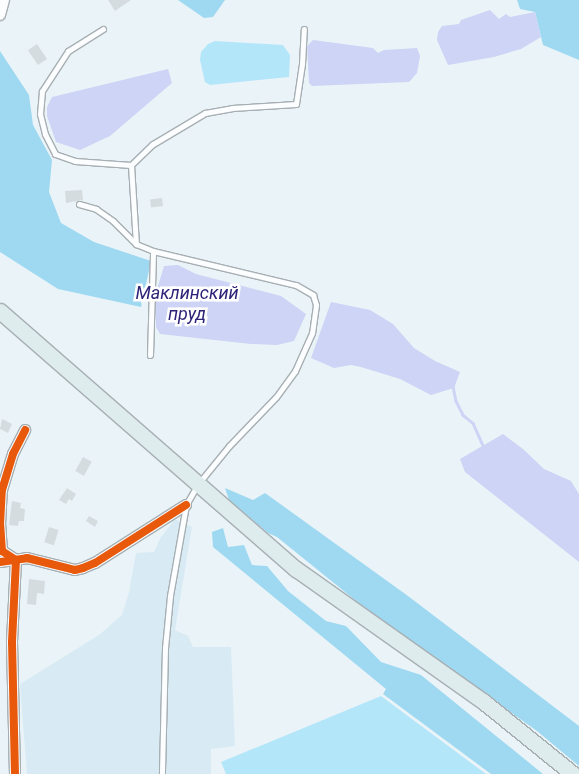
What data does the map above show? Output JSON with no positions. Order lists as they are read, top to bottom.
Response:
{
  "water": ["Маклинский пруд"]
}
